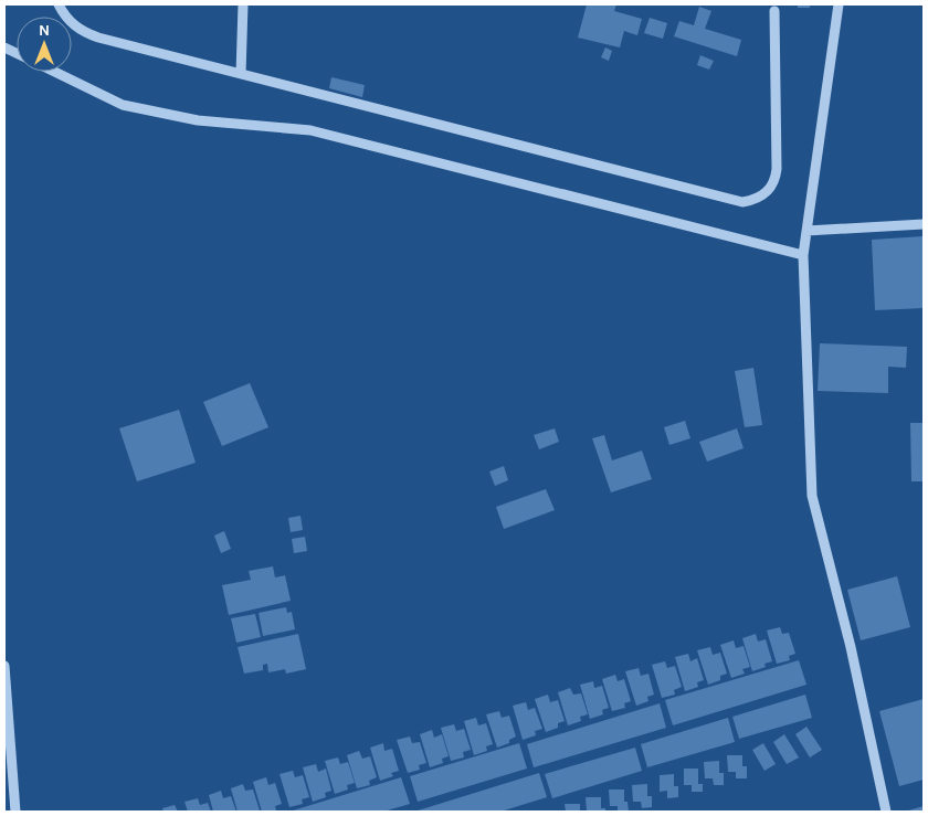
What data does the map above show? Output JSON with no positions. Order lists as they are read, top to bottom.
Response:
{
  "north": "top"
}
